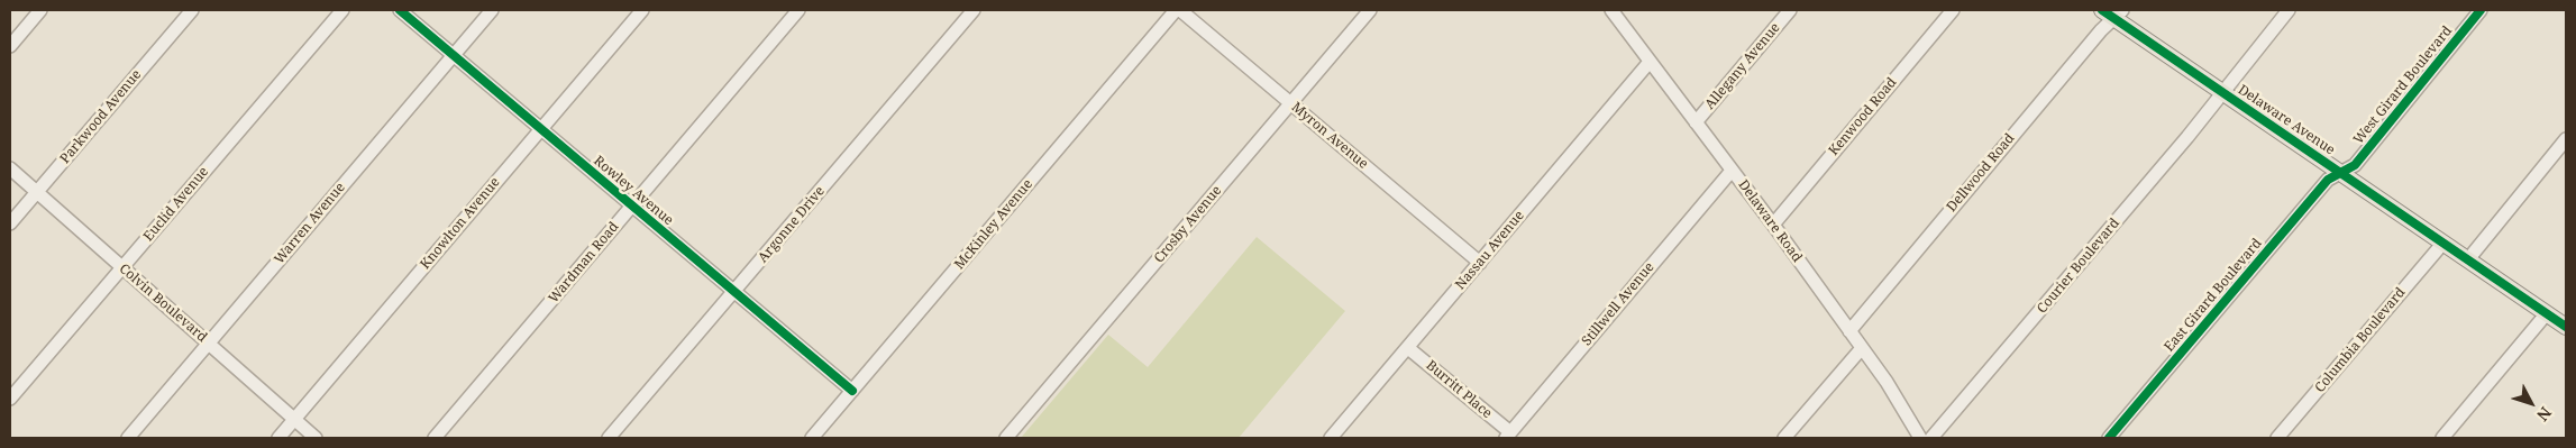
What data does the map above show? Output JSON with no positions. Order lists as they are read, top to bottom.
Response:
{
  "streets": {
    "main road": ["Delaware Avenue"],
    "street": [
      "Allegany Avenue",
      "West Girard Boulevard",
      "Parkwood Avenue",
      "Kenwood Road",
      "Myron Avenue",
      "Dellwood Road",
      "Rowley Avenue",
      "Euclid Avenue",
      "Delaware Road",
      "Warren Avenue",
      "Knowlton Avenue",
      "Argonne Drive",
      "McKinley Avenue",
      "Crosby Avenue",
      "Nassau Avenue",
      "Wardman Road",
      "Courier Boulevard",
      "East Girard Boulevard",
      "Colvin Boulevard",
      "Stillwell Avenue",
      "Columbia Boulevard",
      "Burritt Place"
    ]
  },
  "crossings": [
    ["Allegany Avenue", "Delaware Road"],
    ["West Girard Boulevard", "Delaware Avenue"],
    ["West Girard Boulevard", "East Girard Boulevard"],
    ["Parkwood Avenue", "Colvin Boulevard"],
    ["Kenwood Road", "Delaware Road"],
    ["Delaware Avenue", "Dellwood Road"],
    ["Delaware Avenue", "Courier Boulevard"],
    ["Delaware Avenue", "East Girard Boulevard"],
    ["Delaware Avenue", "Columbia Boulevard"],
    ["Myron Avenue", "McKinley Avenue"],
    ["Myron Avenue", "Crosby Avenue"],
    ["Myron Avenue", "Nassau Avenue"],
    ["Dellwood Road", "Delaware Road"],
    ["Rowley Avenue", "Warren Avenue"],
    ["Rowley Avenue", "Knowlton Avenue"],
    ["Rowley Avenue", "Argonne Drive"],
    ["Rowley Avenue", "McKinley Avenue"],
    ["Rowley Avenue", "Wardman Road"],
    ["Euclid Avenue", "Colvin Boulevard"],
    ["Delaware Road", "Nassau Avenue"],
    ["Delaware Road", "Stillwell Avenue"],
    ["Warren Avenue", "Colvin Boulevard"],
    ["Knowlton Avenue", "Colvin Boulevard"],
    ["Nassau Avenue", "Burritt Place"],
    ["Stillwell Avenue", "Burritt Place"]
  ],
  "north": "bottom right"
}
